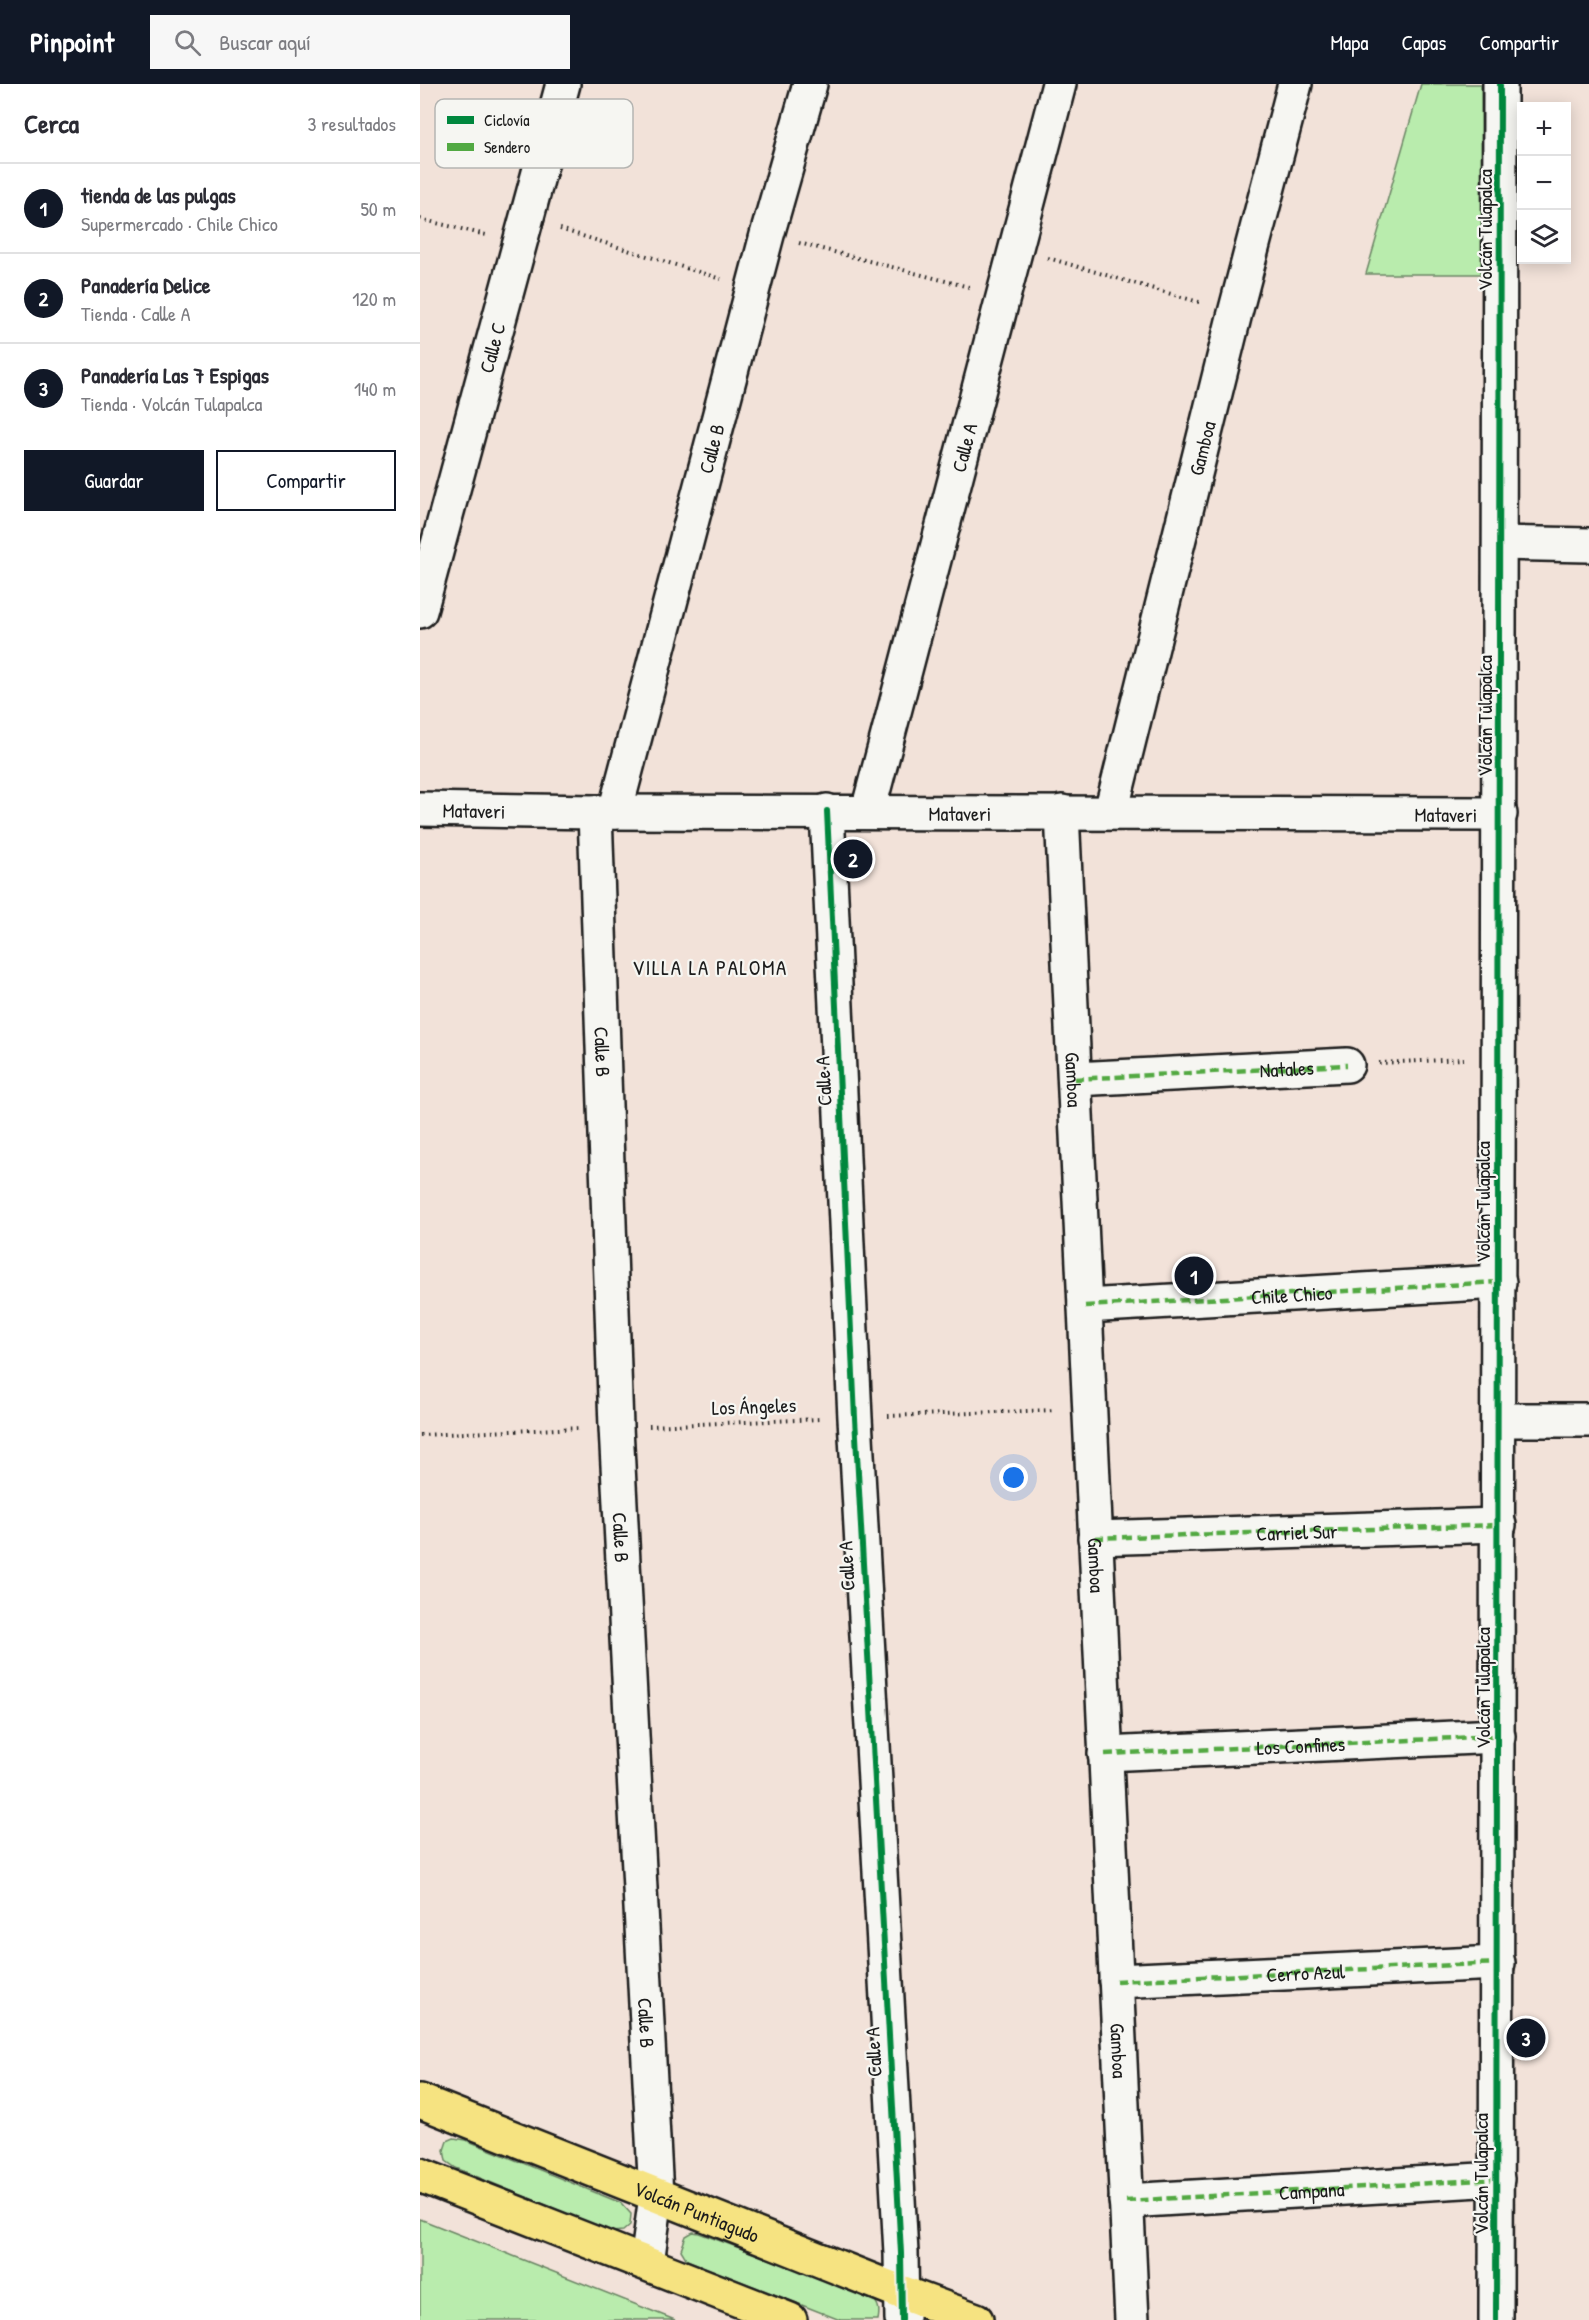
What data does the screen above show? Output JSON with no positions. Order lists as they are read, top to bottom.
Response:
{
  "streets": {
    "main road": ["Volcán Puntiagudo"],
    "street": [
      "Volcán Tulapalca",
      "Calle C",
      "Calle B",
      "Calle A",
      "Gamboa",
      "Mataveri",
      "Natales",
      "Chile Chico",
      "Carriel Sur",
      "Los Confines",
      "Cerro Azul",
      "Campana"
    ],
    "path": ["Los Ángeles"]
  },
  "crossings": [
    ["Volcán Tulapalca", "Mataveri"],
    ["Volcán Tulapalca", "Chile Chico"],
    ["Volcán Tulapalca", "Carriel Sur"],
    ["Volcán Tulapalca", "Los Confines"],
    ["Volcán Tulapalca", "Cerro Azul"],
    ["Volcán Tulapalca", "Campana"],
    ["Calle B", "Mataveri"],
    ["Calle B", "Los Ángeles"],
    ["Calle B", "Volcán Puntiagudo"],
    ["Calle A", "Mataveri"],
    ["Calle A", "Los Ángeles"],
    ["Calle A", "Volcán Puntiagudo"],
    ["Gamboa", "Mataveri"],
    ["Gamboa", "Natales"],
    ["Gamboa", "Chile Chico"],
    ["Gamboa", "Los Ángeles"],
    ["Gamboa", "Carriel Sur"],
    ["Gamboa", "Los Confines"],
    ["Gamboa", "Cerro Azul"],
    ["Gamboa", "Campana"]
  ],
  "districts": ["VILLA LA PALOMA"],
  "legend": ["Ciclovía", "Sendero"],
  "page": {
    "header": "Pinpoint",
    "search": "Buscar aquí",
    "nav": ["Mapa", "Capas", "Compartir"],
    "heading": ["Cerca", "3 resultados"],
    "map_buttons": ["+", "−"],
    "list": [
      {
        "mark": "1",
        "name": "tienda de las pulgas",
        "note": "Supermercado · Chile Chico",
        "value": "50 m"
      },
      {
        "mark": "2",
        "name": "Panadería Delice",
        "note": "Tienda · Calle A",
        "value": "120 m"
      },
      {
        "mark": "3",
        "name": "Panadería Las 7 Espigas",
        "note": "Tienda · Volcán Tulapalca",
        "value": "140 m"
      }
    ],
    "buttons": ["Guardar", "Compartir"],
    "pins": ["2", "1", "3"]
  }
}
